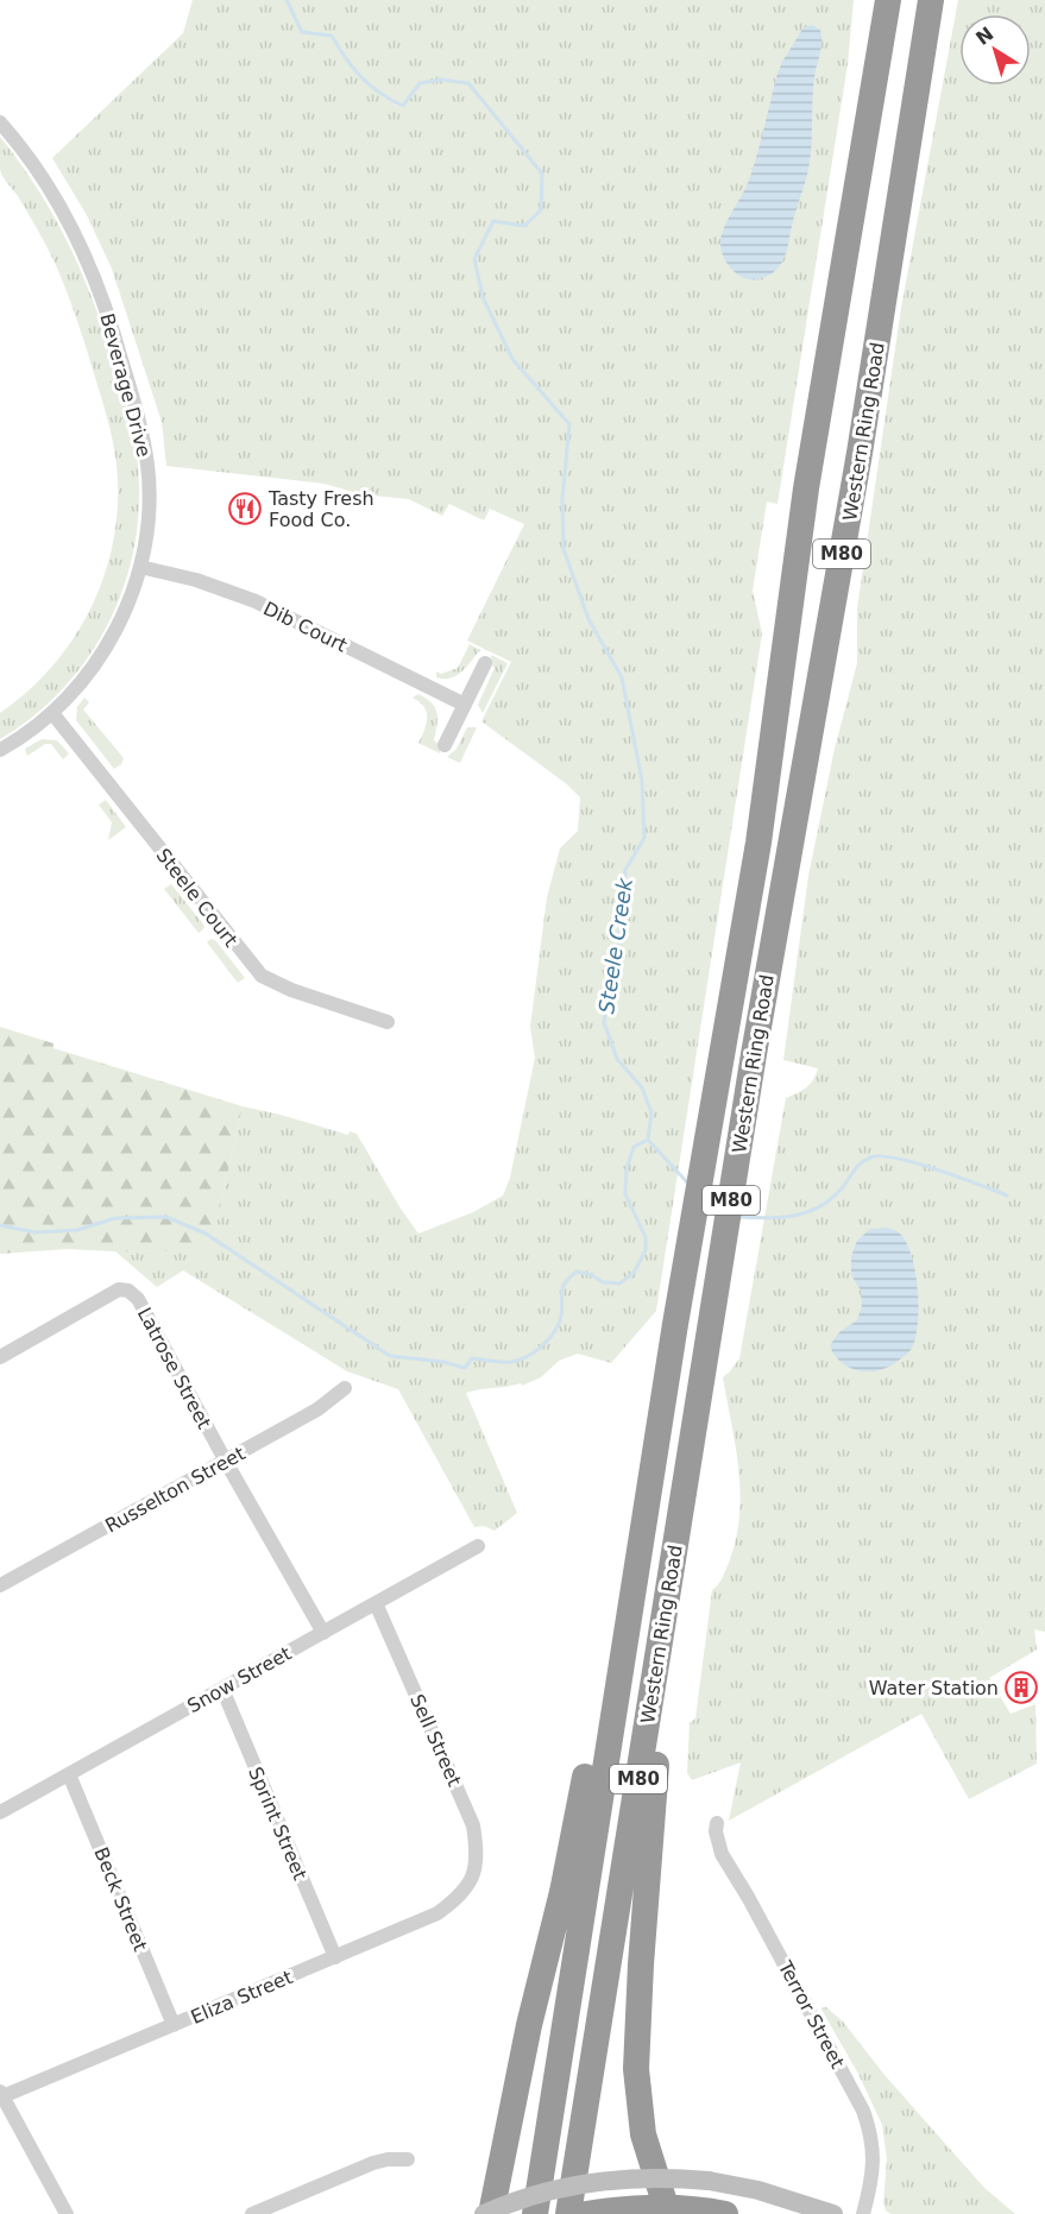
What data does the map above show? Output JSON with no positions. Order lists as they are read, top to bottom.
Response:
{
  "streets": {
    "highway": ["Western Ring Road", "M80"],
    "street": [
      "Beverage Drive",
      "Dib Court",
      "Steele Court",
      "Latrose Street",
      "Russelton Street",
      "Snow Street",
      "Sell Street",
      "Sprint Street",
      "Beck Street",
      "Eliza Street",
      "Terror Street"
    ]
  },
  "crossings": [
    ["Beverage Drive", "Dib Court"],
    ["Beverage Drive", "Steele Court"],
    ["Latrose Street", "Russelton Street"],
    ["Latrose Street", "Snow Street"],
    ["Snow Street", "Sell Street"],
    ["Snow Street", "Sprint Street"],
    ["Snow Street", "Beck Street"],
    ["Sell Street", "Eliza Street"],
    ["Sprint Street", "Eliza Street"],
    ["Beck Street", "Eliza Street"]
  ],
  "water": ["Steele Creek"],
  "places": {
    "restaurant": ["Tasty Fresh Food Co."],
    "building": ["Water Station"]
  },
  "north": "top left"
}
